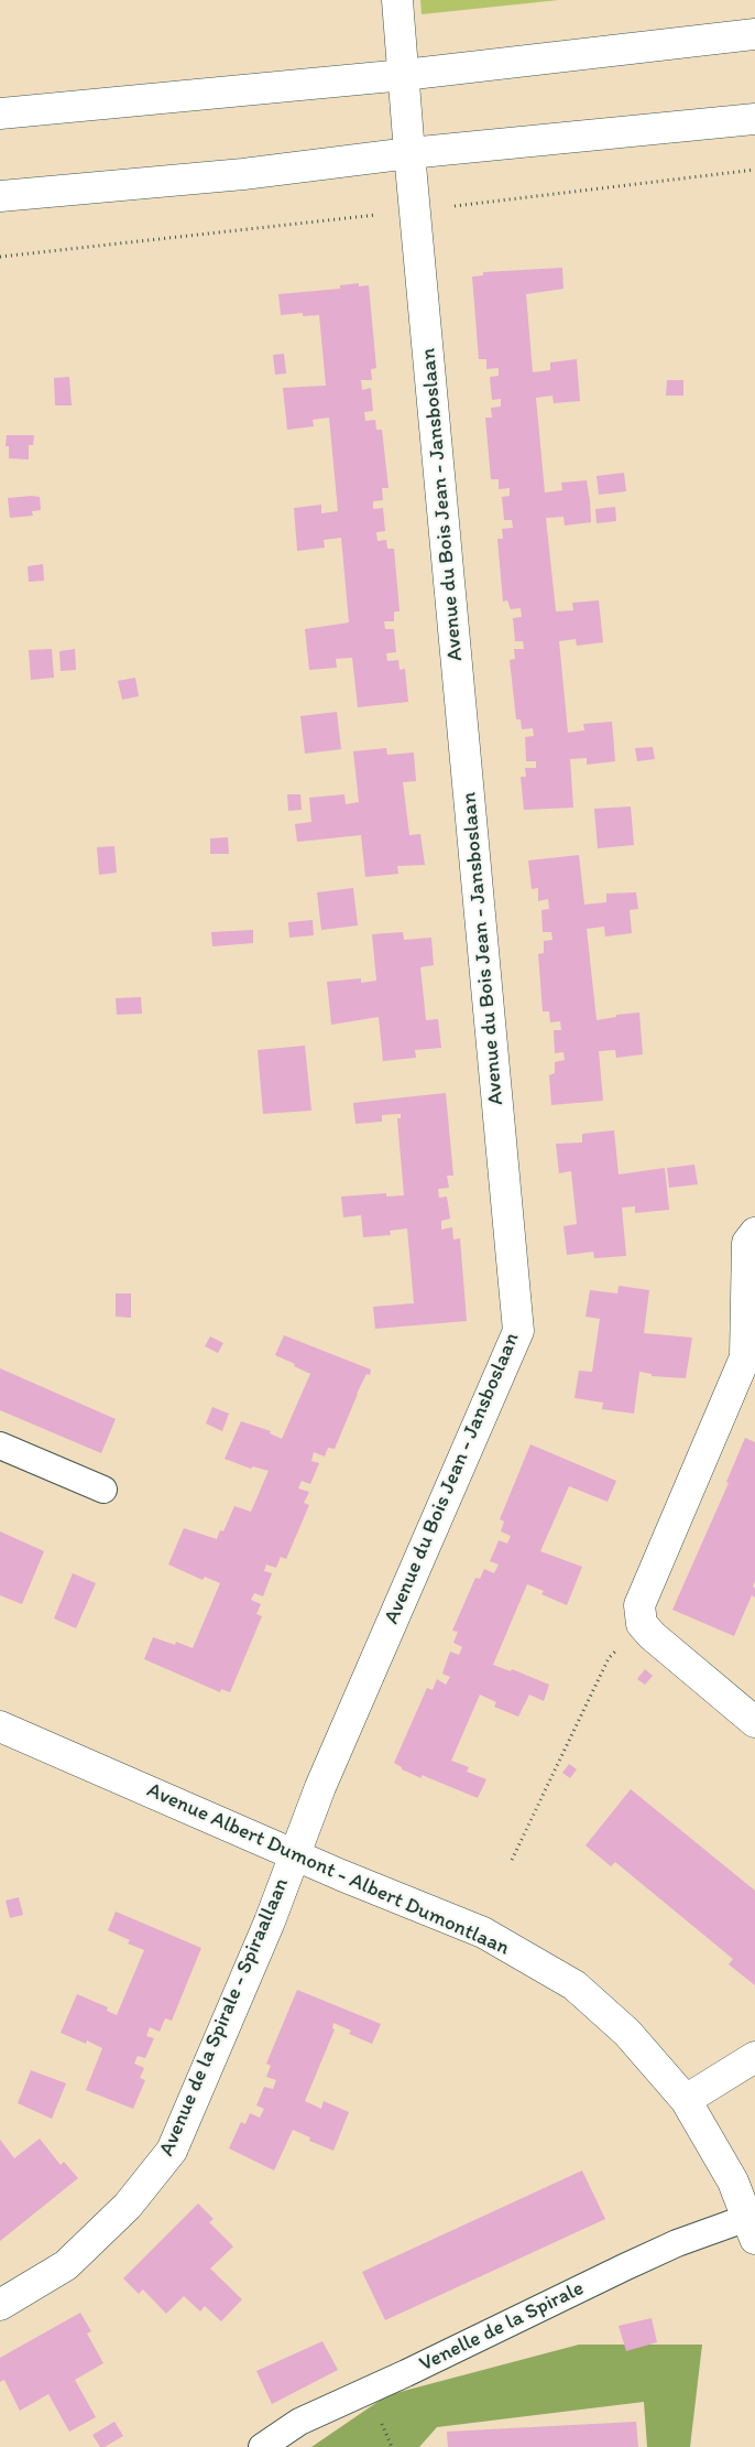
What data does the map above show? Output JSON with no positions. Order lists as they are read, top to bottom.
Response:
{
  "streets": {
    "street": ["Avenue du Bois Jean - Jansboslaan", "Avenue Albert Dumont - Albert Dumontlaan", "Avenue de la Spirale - Spiraallaan"],
    "lane": ["Venelle de la Spirale"]
  },
  "crossings": [
    ["Avenue du Bois Jean - Jansboslaan", "Avenue Albert Dumont - Albert Dumontlaan"],
    ["Avenue du Bois Jean - Jansboslaan", "Avenue de la Spirale - Spiraallaan"],
    ["Avenue Albert Dumont - Albert Dumontlaan", "Avenue de la Spirale - Spiraallaan"],
    ["Avenue Albert Dumont - Albert Dumontlaan", "Venelle de la Spirale"]
  ]
}
